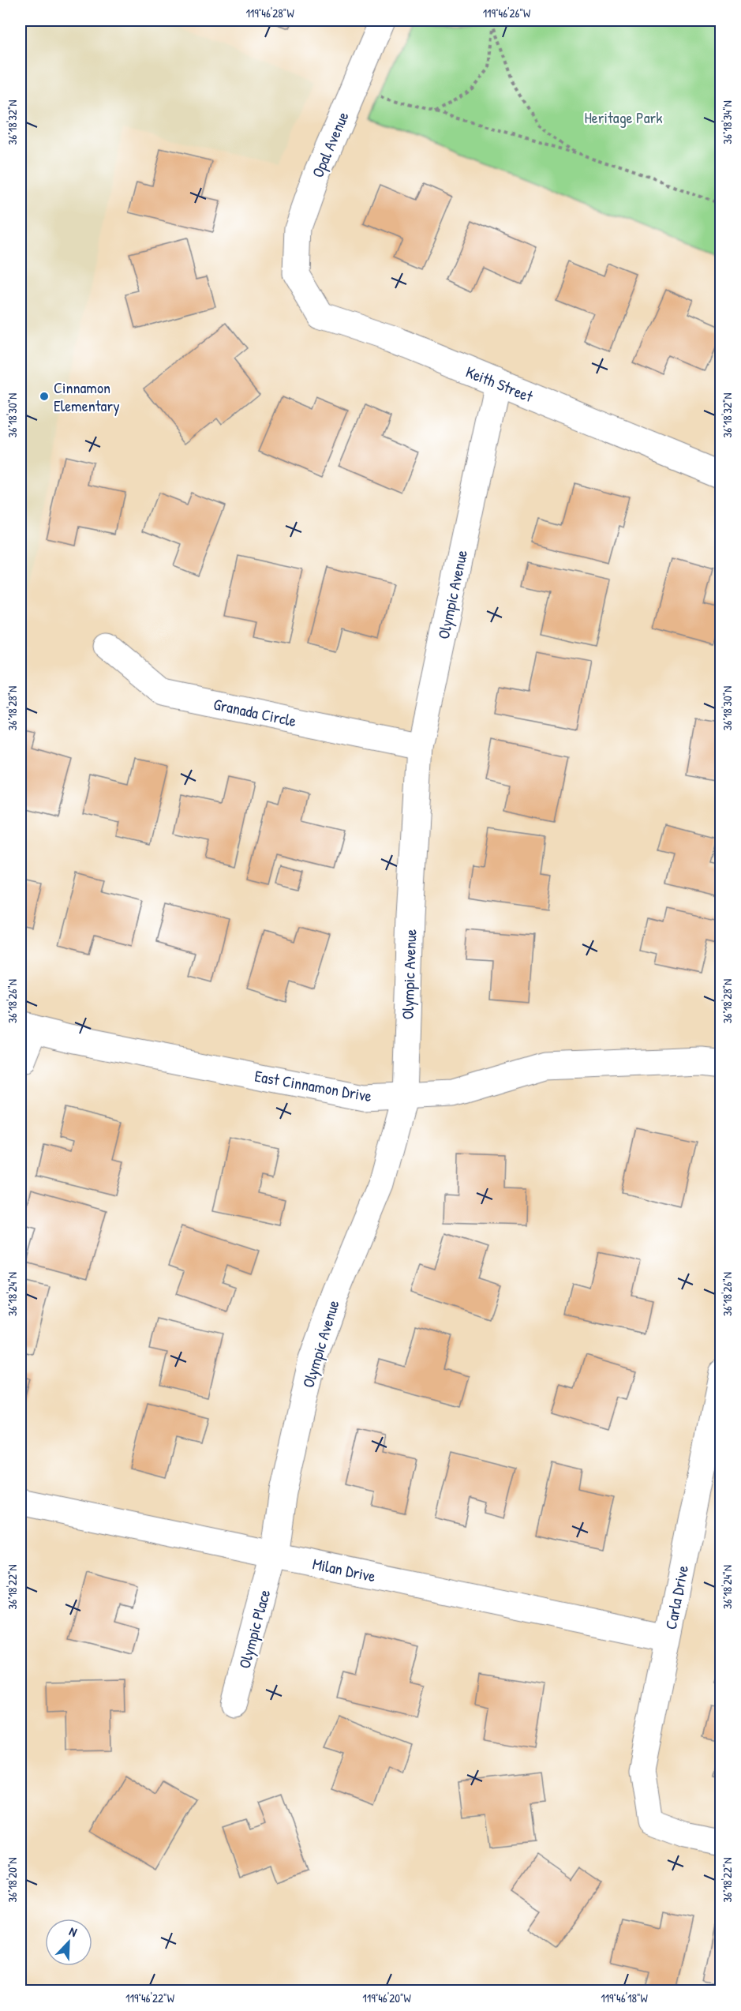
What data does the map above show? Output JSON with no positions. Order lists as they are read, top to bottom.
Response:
{
  "streets": {
    "street": [
      "Opal Avenue",
      "Keith Street",
      "Olympic Avenue",
      "Granada Circle",
      "East Cinnamon Drive",
      "Milan Drive",
      "Carla Drive",
      "Olympic Place"
    ]
  },
  "crossings": [
    ["Opal Avenue", "Keith Street"],
    ["Keith Street", "Olympic Avenue"],
    ["Olympic Avenue", "Granada Circle"],
    ["Olympic Avenue", "East Cinnamon Drive"],
    ["Olympic Avenue", "Milan Drive"],
    ["Olympic Avenue", "Olympic Place"],
    ["Milan Drive", "Carla Drive"],
    ["Milan Drive", "Olympic Place"]
  ],
  "parks": ["Heritage Park"],
  "places": ["Cinnamon Elementary"],
  "north": "top right",
  "coordinates": [
    "119°46'28\"W",
    "119°46'26\"W",
    "36°18'34\"N",
    "36°18'32\"N",
    "36°18'30\"N",
    "36°18'28\"N",
    "36°18'26\"N",
    "36°18'24\"N",
    "36°18'22\"N",
    "36°18'20\"N",
    "119°46'22\"W",
    "119°46'20\"W",
    "119°46'18\"W"
  ]
}
